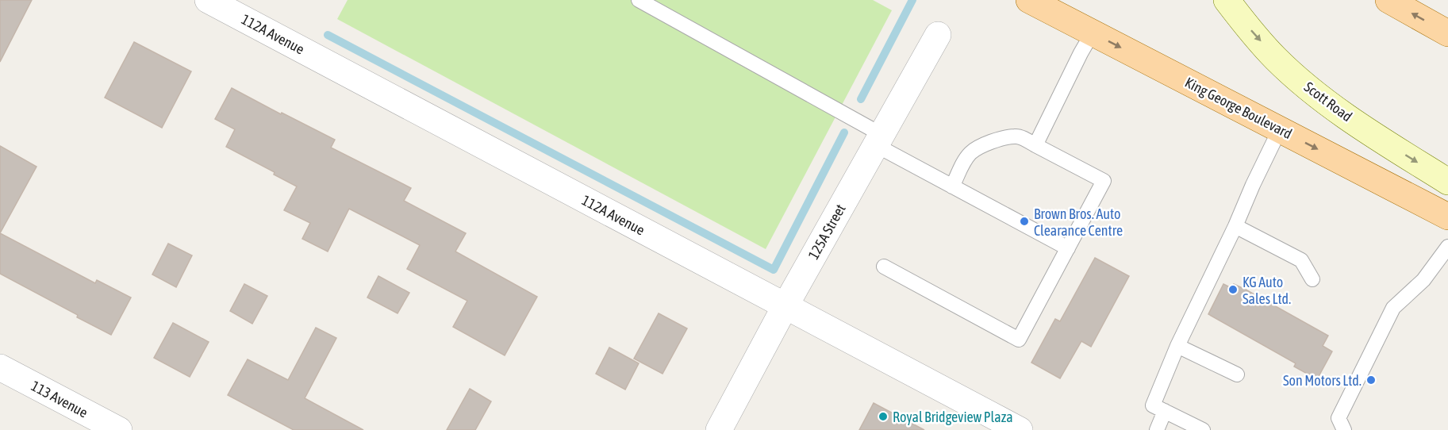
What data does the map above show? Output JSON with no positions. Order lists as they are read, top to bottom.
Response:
{
  "streets": {
    "main road": ["Scott Road", "King George Boulevard"],
    "street": ["112A Avenue", "125A Street", "113 Avenue"]
  },
  "crossings": [
    ["112A Avenue", "125A Street"]
  ],
  "one_way": ["Scott Road", "King George Boulevard"],
  "places": [
    "Brown Bros. Auto Clearance Centre",
    "KG Auto Sales Ltd.",
    "Son Motors Ltd.",
    "Royal Bridgeview Plaza"
  ]
}
